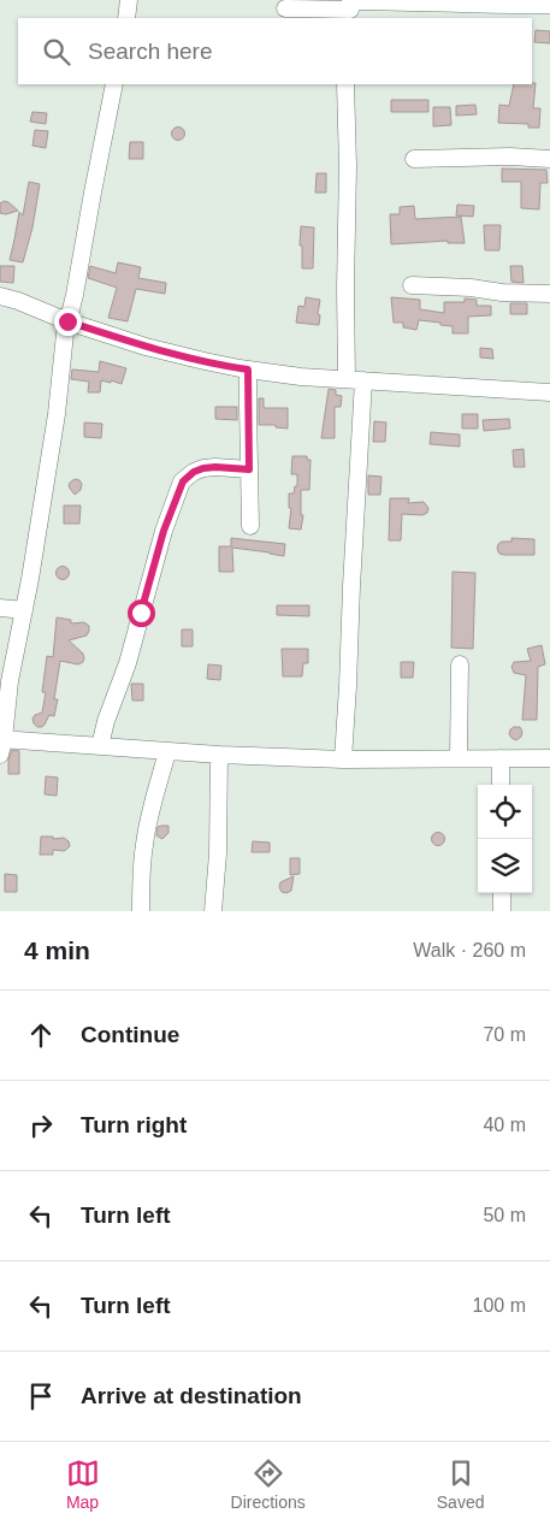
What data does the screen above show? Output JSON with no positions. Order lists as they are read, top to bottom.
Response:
{
  "page": {
    "search": "Search here",
    "heading": ["4 min", "Walk · 260 m"],
    "list": [
      ["Continue", "70 m"],
      ["Turn right", "40 m"],
      ["Turn left", "50 m"],
      ["Turn left", "100 m"],
      "Arrive at destination"
    ],
    "nav": ["Map", "Directions", "Saved"]
  }
}
